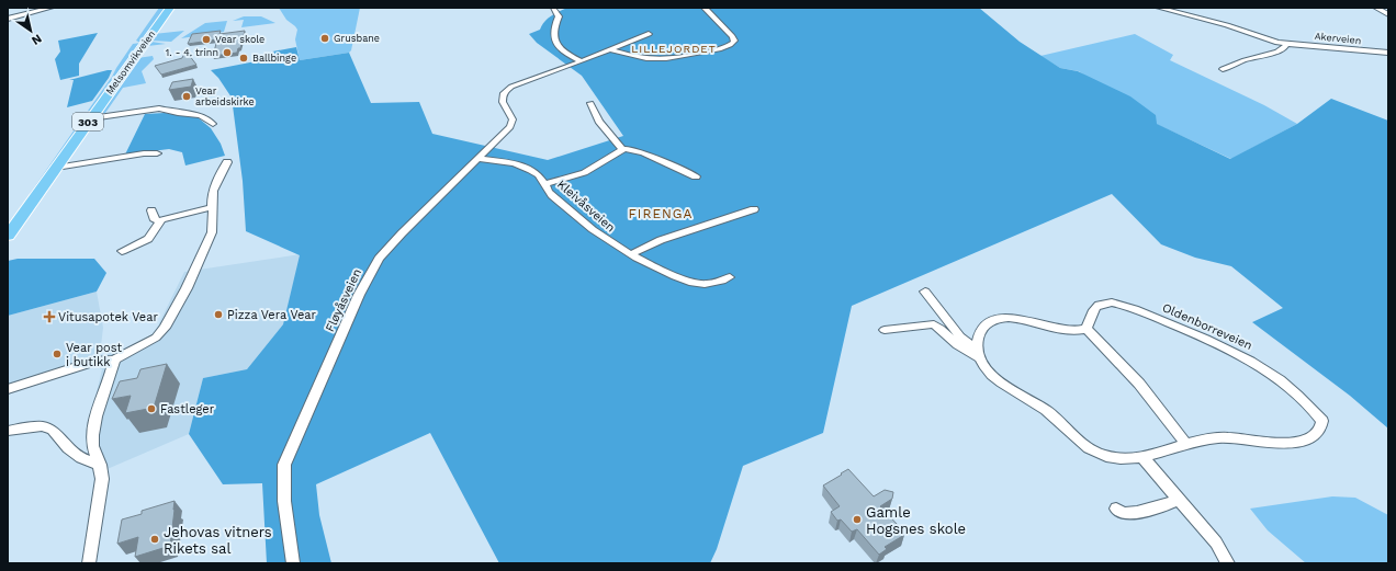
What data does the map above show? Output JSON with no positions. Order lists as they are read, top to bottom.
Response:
{
  "streets": {
    "main road": ["Melsomvikveien", "303"],
    "street": [
      "Akerveien",
      "Kleivåsveien",
      "Fløyåsveien",
      "Oldenborreveien"
    ]
  },
  "crossings": [
    ["Kleivåsveien", "Fløyåsveien"]
  ],
  "districts": ["LILLEJORDET", "FIRENGA"],
  "places": {
    "other": [
      "Grusbane",
      "Vear skole",
      "1. - 4. trinn",
      "Ballbinge",
      "Vear arbeidskirke",
      "Pizza Vera Vear",
      "Vear post i butikk",
      "Fastleger",
      "Gamle Hogsnes skole",
      "Jehovas vitners Rikets sal"
    ],
    "health": ["Vitusapotek Vear"]
  },
  "north": "bottom right"
}
